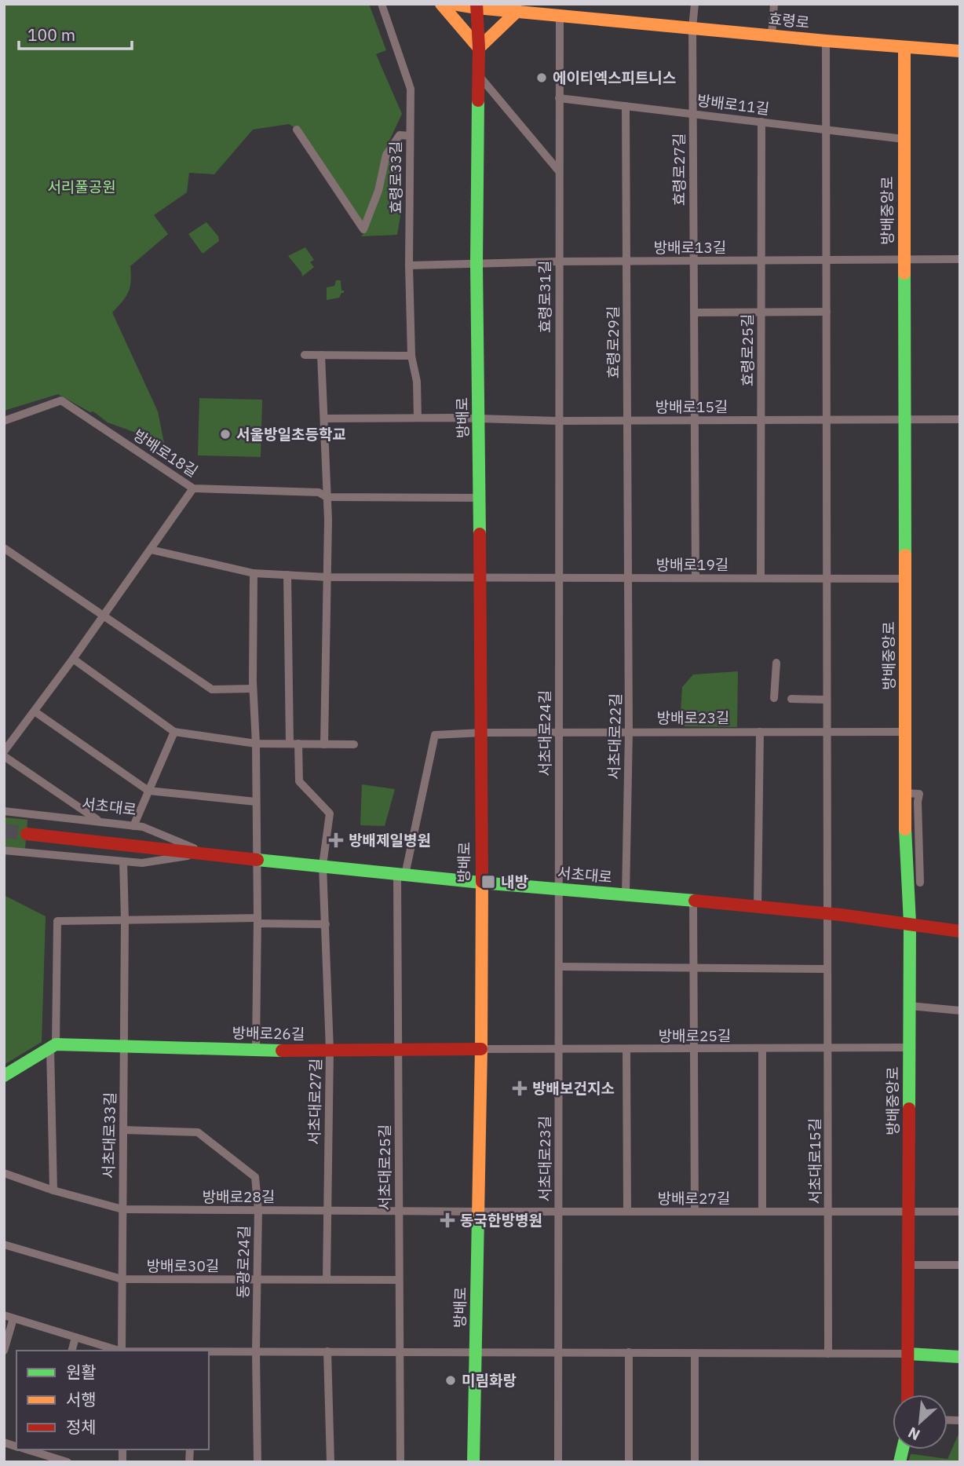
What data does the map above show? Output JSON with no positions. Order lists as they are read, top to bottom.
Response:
{
  "streets": {
    "main road": [
      "효령로",
      "방배중앙로",
      "방배로",
      "서초대로",
      "방배로26길"
    ],
    "street": [
      "방배로11길",
      "효령로27길",
      "효령로33길",
      "방배로13길",
      "효령로31길",
      "효령로29길",
      "효령로25길",
      "방배로15길",
      "방배로18길",
      "방배로19길",
      "방배로23길",
      "서초대로24길",
      "서초대로22길",
      "방배로25길",
      "서초대로27길",
      "서초대로33길",
      "서초대로23길",
      "서초대로15길",
      "서초대로25길",
      "방배로28길",
      "방배로27길",
      "동광로24길",
      "방배로30길"
    ]
  },
  "crossings": [
    ["효령로", "효령로27길"],
    ["효령로", "방배중앙로"],
    ["효령로", "효령로31길"],
    ["효령로", "방배로"],
    ["효령로", "서초대로15길"],
    ["방배로11길", "효령로27길"],
    ["방배로11길", "방배중앙로"],
    ["방배로11길", "효령로31길"],
    ["방배로11길", "효령로29길"],
    ["방배로11길", "효령로25길"],
    ["방배로11길", "서초대로15길"],
    ["효령로27길", "방배로13길"],
    ["효령로27길", "방배로15길"],
    ["효령로27길", "방배로19길"],
    ["효령로33길", "방배로15길"],
    ["방배중앙로", "방배로13길"],
    ["방배중앙로", "방배로15길"],
    ["방배중앙로", "방배로19길"],
    ["방배중앙로", "방배로23길"],
    ["방배중앙로", "서초대로"],
    ["방배중앙로", "방배로25길"],
    ["방배중앙로", "방배로27길"],
    ["방배로13길", "효령로31길"],
    ["방배로13길", "효령로29길"],
    ["방배로13길", "효령로25길"],
    ["방배로13길", "방배로"],
    ["방배로13길", "서초대로15길"],
    ["효령로31길", "방배로15길"],
    ["효령로31길", "방배로19길"],
    ["효령로31길", "서초대로24길"],
    ["효령로29길", "방배로15길"],
    ["효령로29길", "방배로19길"],
    ["효령로29길", "서초대로22길"],
    ["효령로25길", "방배로15길"],
    ["효령로25길", "방배로19길"],
    ["방배로15길", "방배로"],
    ["방배로15길", "서초대로15길"],
    ["방배로", "방배로18길"],
    ["방배로", "방배로19길"],
    ["방배로", "방배로23길"],
    ["방배로", "서초대로"],
    ["방배로", "방배로26길"],
    ["방배로", "방배로25길"],
    ["방배로", "방배로28길"],
    ["방배로", "방배로27길"],
    ["방배로19길", "서초대로24길"],
    ["방배로19길", "서초대로22길"],
    ["방배로19길", "서초대로15길"],
    ["방배로23길", "서초대로24길"],
    ["방배로23길", "서초대로22길"],
    ["방배로23길", "서초대로"],
    ["방배로23길", "서초대로15길"],
    ["방배로23길", "서초대로25길"],
    ["서초대로24길", "서초대로"],
    ["서초대로24길", "서초대로23길"],
    ["서초대로22길", "서초대로"],
    ["서초대로", "서초대로27길"],
    ["서초대로", "서초대로33길"],
    ["서초대로", "서초대로23길"],
    ["서초대로", "서초대로15길"],
    ["서초대로", "서초대로25길"],
    ["방배로26길", "방배로25길"],
    ["방배로26길", "서초대로27길"],
    ["방배로26길", "서초대로33길"],
    ["방배로26길", "서초대로25길"],
    ["방배로25길", "서초대로23길"],
    ["방배로25길", "서초대로15길"],
    ["서초대로27길", "방배로28길"],
    ["서초대로27길", "방배로30길"],
    ["서초대로33길", "방배로28길"],
    ["서초대로33길", "동광로24길"],
    ["서초대로33길", "방배로30길"],
    ["서초대로23길", "방배로27길"],
    ["서초대로15길", "방배로27길"],
    ["서초대로25길", "방배로28길"],
    ["서초대로25길", "방배로30길"],
    ["방배로28길", "방배로27길"],
    ["방배로28길", "동광로24길"],
    ["동광로24길", "방배로30길"]
  ],
  "parks": ["서리풀공원"],
  "places": {
    "other": ["에이티엑스피트니스", "서울방일초등학교", "미림화랑"],
    "health": ["방배제일병원", "방배보건지소", "동국한방병원"],
    "transit": ["내방"]
  },
  "legend": ["원활", "서행", "정체"],
  "scale_bar": "100 m",
  "north": "bottom left"
}
